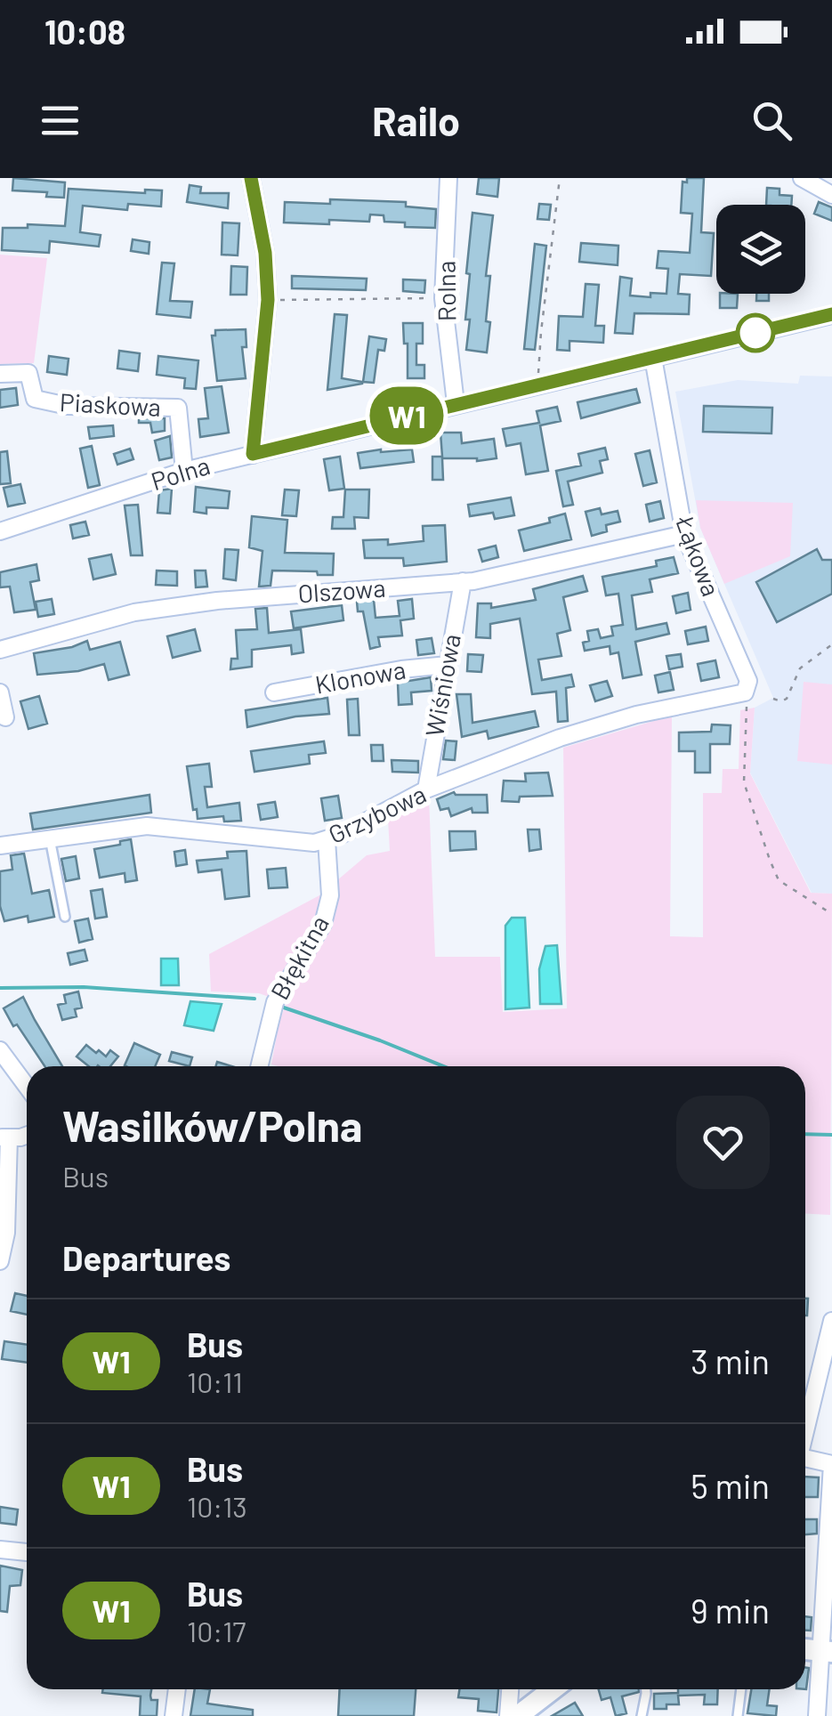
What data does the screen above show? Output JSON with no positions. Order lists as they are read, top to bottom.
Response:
{
  "streets": {
    "street": [
      "Rolna",
      "Piaskowa",
      "Polna",
      "Łąkowa",
      "Olszowa",
      "Klonowa",
      "Wiśniowa",
      "Grzybowa",
      "Błękitna"
    ]
  },
  "crossings": [
    ["Rolna", "Polna"],
    ["Piaskowa", "Polna"],
    ["Polna", "Łąkowa"],
    ["Łąkowa", "Olszowa"],
    ["Łąkowa", "Grzybowa"],
    ["Olszowa", "Wiśniowa"],
    ["Klonowa", "Wiśniowa"],
    ["Wiśniowa", "Grzybowa"],
    ["Grzybowa", "Błękitna"]
  ],
  "lines": ["bus line W1"],
  "page": {
    "status": "10:08",
    "header": "Railo",
    "on_map": "W1",
    "heading": [
      ["Wasilków/Polna", "Bus"],
      "Departures"
    ],
    "list": [
      {
        "mark": "W1",
        "name": "Bus",
        "note": "10:11",
        "value": "3 min"
      },
      {
        "mark": "W1",
        "name": "Bus",
        "note": "10:13",
        "value": "5 min"
      },
      {
        "mark": "W1",
        "name": "Bus",
        "note": "10:17",
        "value": "9 min"
      }
    ]
  }
}
